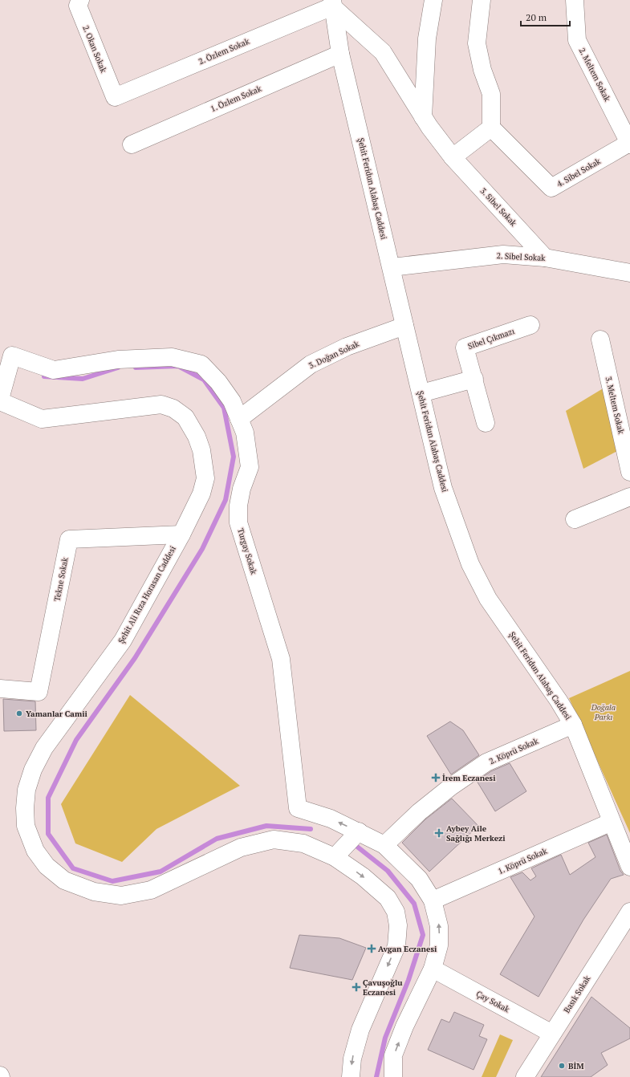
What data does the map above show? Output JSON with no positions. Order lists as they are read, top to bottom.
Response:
{
  "streets": {
    "street": [
      "2. Okan Sokak",
      "2. Özlem Sokak",
      "2. Meltem Sokak",
      "1. Özlem Sokak",
      "4. Sibel Sokak",
      "Şehit Feridun Alabaş Caddesi",
      "3. Sibel Sokak",
      "2. Sibel Sokak",
      "Sibel Çıkmazı",
      "3. Doğan Sokak",
      "3. Meltem Sokak",
      "Turgay Sokak",
      "Tekne Sokak",
      "Şehit Ali Rıza Horasan Caddesi",
      "2. Köprü Sokak",
      "1. Köprü Sokak",
      "Basık Sokak",
      "Çay Sokak"
    ]
  },
  "crossings": [
    ["2. Okan Sokak", "2. Özlem Sokak"],
    ["2. Özlem Sokak", "Şehit Feridun Alabaş Caddesi"],
    ["2. Özlem Sokak", "3. Sibel Sokak"],
    ["2. Meltem Sokak", "4. Sibel Sokak"],
    ["1. Özlem Sokak", "Şehit Feridun Alabaş Caddesi"],
    ["Şehit Feridun Alabaş Caddesi", "3. Sibel Sokak"],
    ["Şehit Feridun Alabaş Caddesi", "2. Sibel Sokak"],
    ["Şehit Feridun Alabaş Caddesi", "3. Doğan Sokak"],
    ["Şehit Feridun Alabaş Caddesi", "2. Köprü Sokak"],
    ["Şehit Feridun Alabaş Caddesi", "1. Köprü Sokak"],
    ["3. Sibel Sokak", "2. Sibel Sokak"],
    ["3. Doğan Sokak", "Turgay Sokak"],
    ["Tekne Sokak", "Şehit Ali Rıza Horasan Caddesi"],
    ["Basık Sokak", "Çay Sokak"]
  ],
  "one_way": ["Turgay Sokak"],
  "parks": ["Doğala Parkı"],
  "places": {
    "other": ["Yamanlar Camii", "BİM"],
    "health": [
      "İrem Eczanesi",
      "Aybey Aile Sağlığı Merkezi",
      "Avgan Eczanesi",
      "Çavuşoğlu Eczanesi"
    ]
  },
  "scale_bar": "20 m"
}
